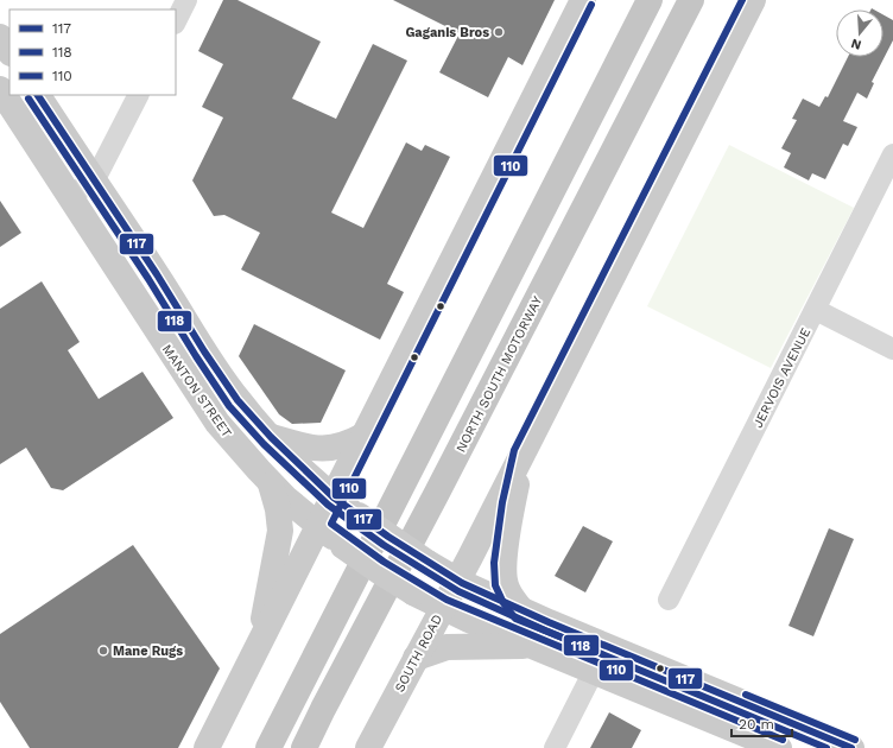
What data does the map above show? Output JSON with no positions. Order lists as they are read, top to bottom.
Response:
{
  "streets": {
    "highway": ["NORTH SOUTH MOTORWAY"],
    "main road": ["MANTON STREET", "SOUTH ROAD"],
    "street": ["JERVOIS AVENUE"]
  },
  "crossings": [
    ["MANTON STREET", "SOUTH ROAD"]
  ],
  "places": ["Gaganis Bros", "Mane Rugs"],
  "lines": ["transit line 110", "transit line 117", "transit line 118"],
  "legend": ["117", "118", "110"],
  "scale_bar": "20 m",
  "north": "bottom"
}
